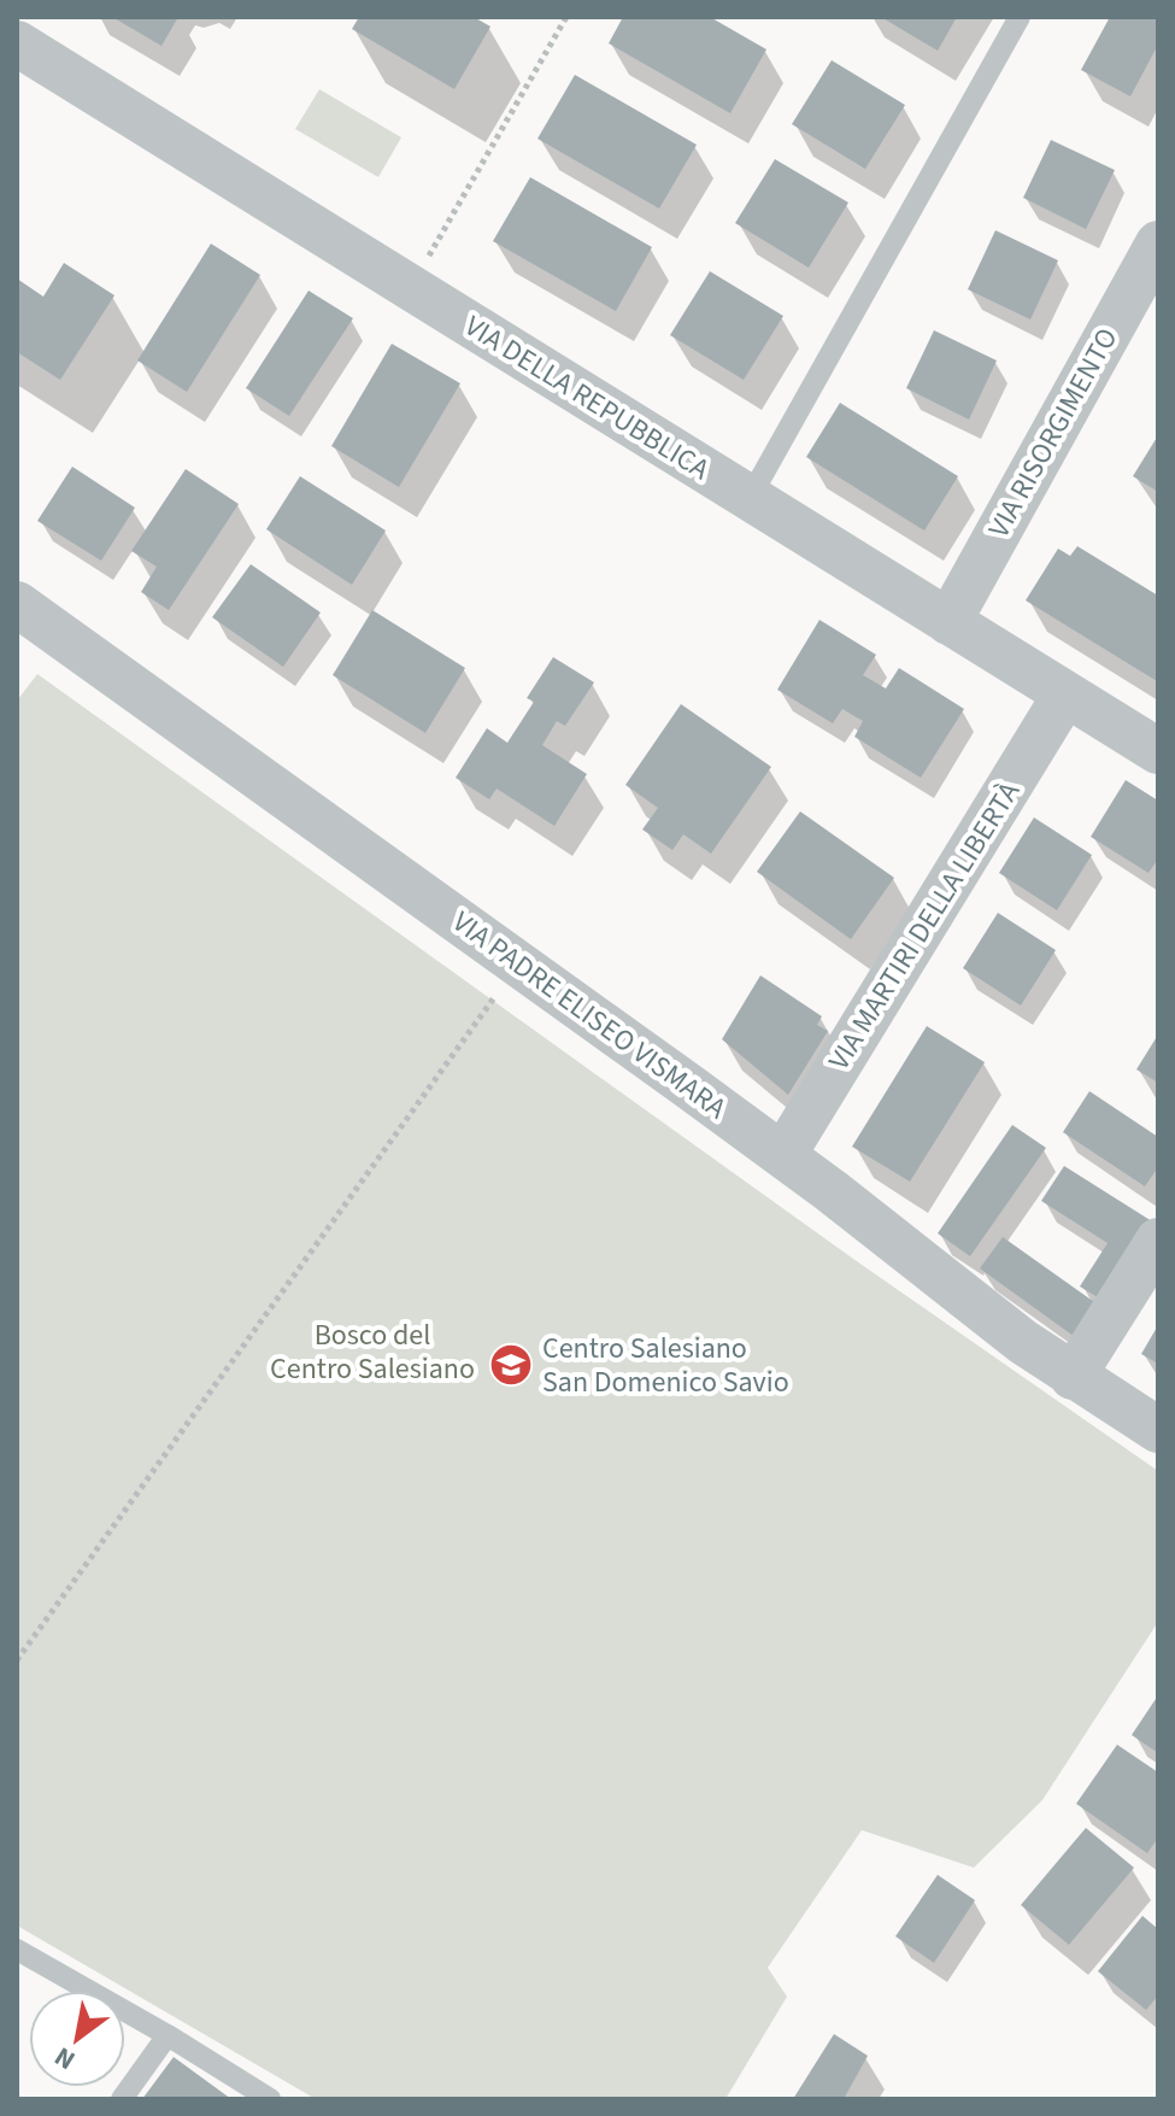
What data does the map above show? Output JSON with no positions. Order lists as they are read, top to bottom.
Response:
{
  "streets": {
    "street": [
      "VIA DELLA REPUBBLICA",
      "VIA RISORGIMENTO",
      "VIA MARTIRI DELLA LIBERTÀ",
      "VIA PADRE ELISEO VISMARA"
    ]
  },
  "crossings": [
    ["VIA DELLA REPUBBLICA", "VIA RISORGIMENTO"],
    ["VIA DELLA REPUBBLICA", "VIA MARTIRI DELLA LIBERTÀ"],
    ["VIA MARTIRI DELLA LIBERTÀ", "VIA PADRE ELISEO VISMARA"]
  ],
  "parks": ["Bosco del Centro Salesiano"],
  "places": {
    "school or university": ["Centro Salesiano San Domenico Savio"]
  },
  "north": "bottom left"
}
